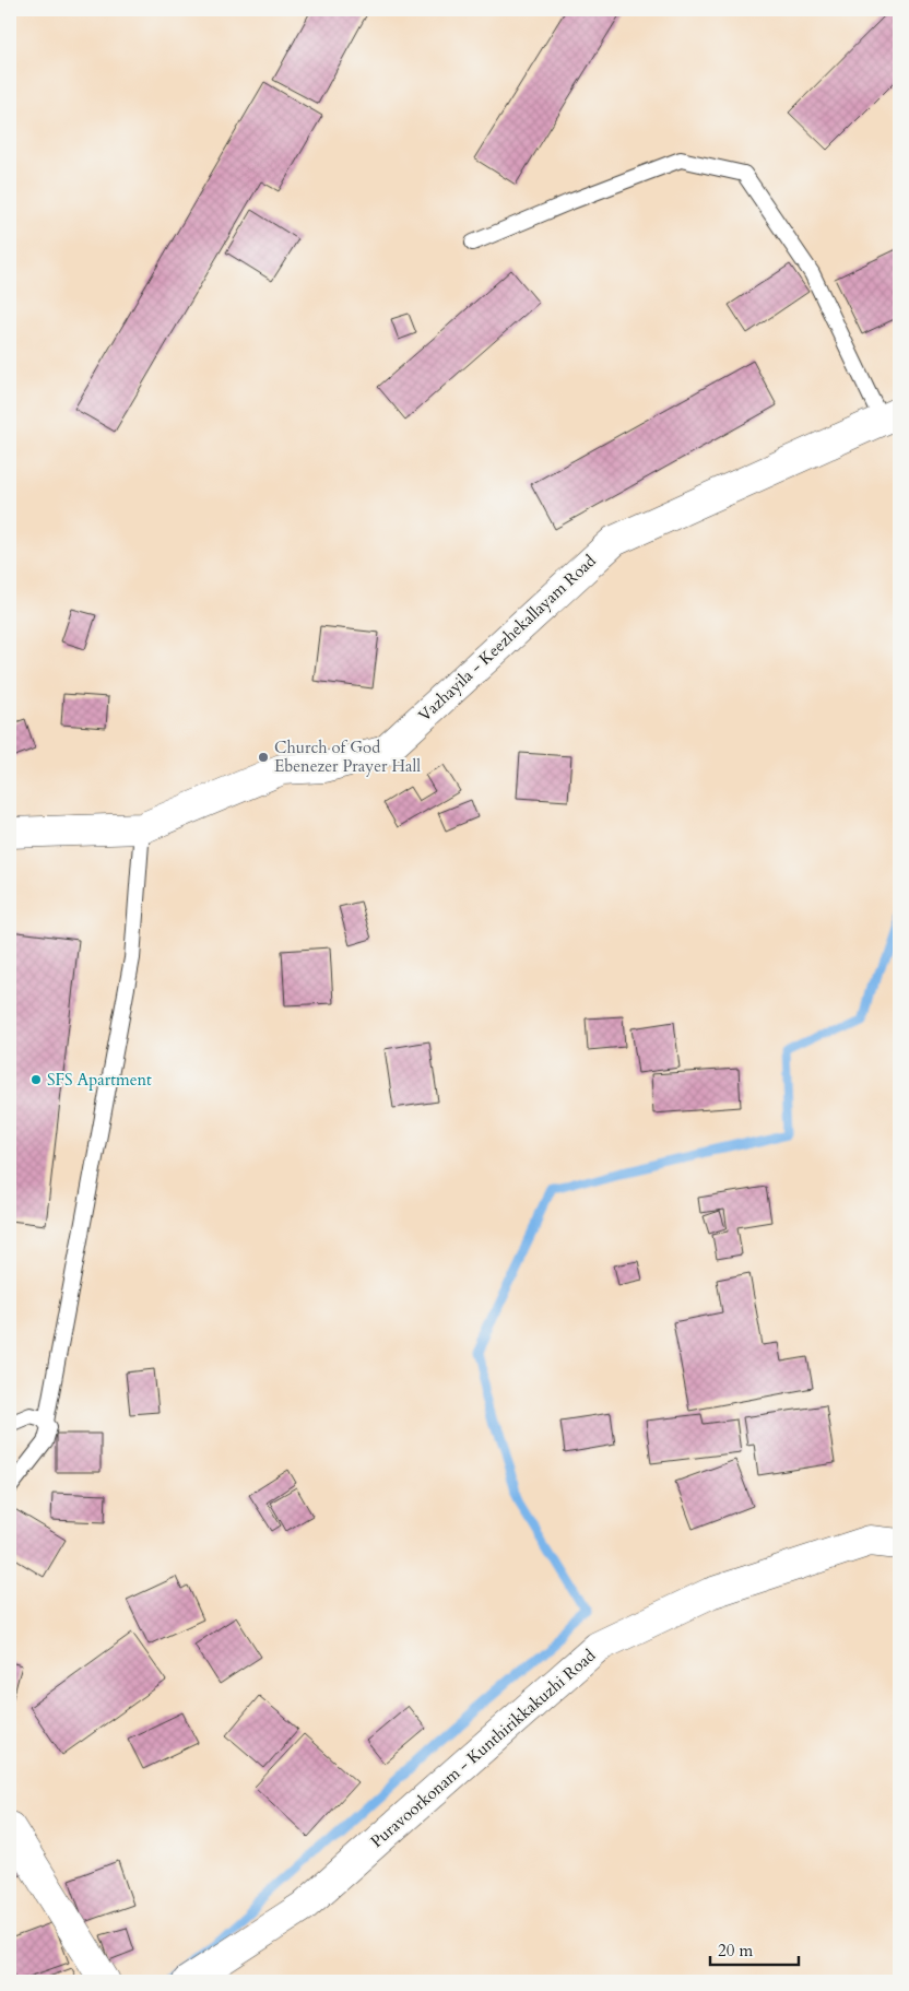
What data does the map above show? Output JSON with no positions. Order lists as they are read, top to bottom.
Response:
{
  "streets": {
    "street": ["Vazhayila - Keezhekallayam Road", "Puravoorkonam - Kunthirikkakuzhi Road"]
  },
  "places": ["Church of God Ebenezer Prayer Hall", "SFS Apartment"],
  "scale_bar": "20 m"
}
